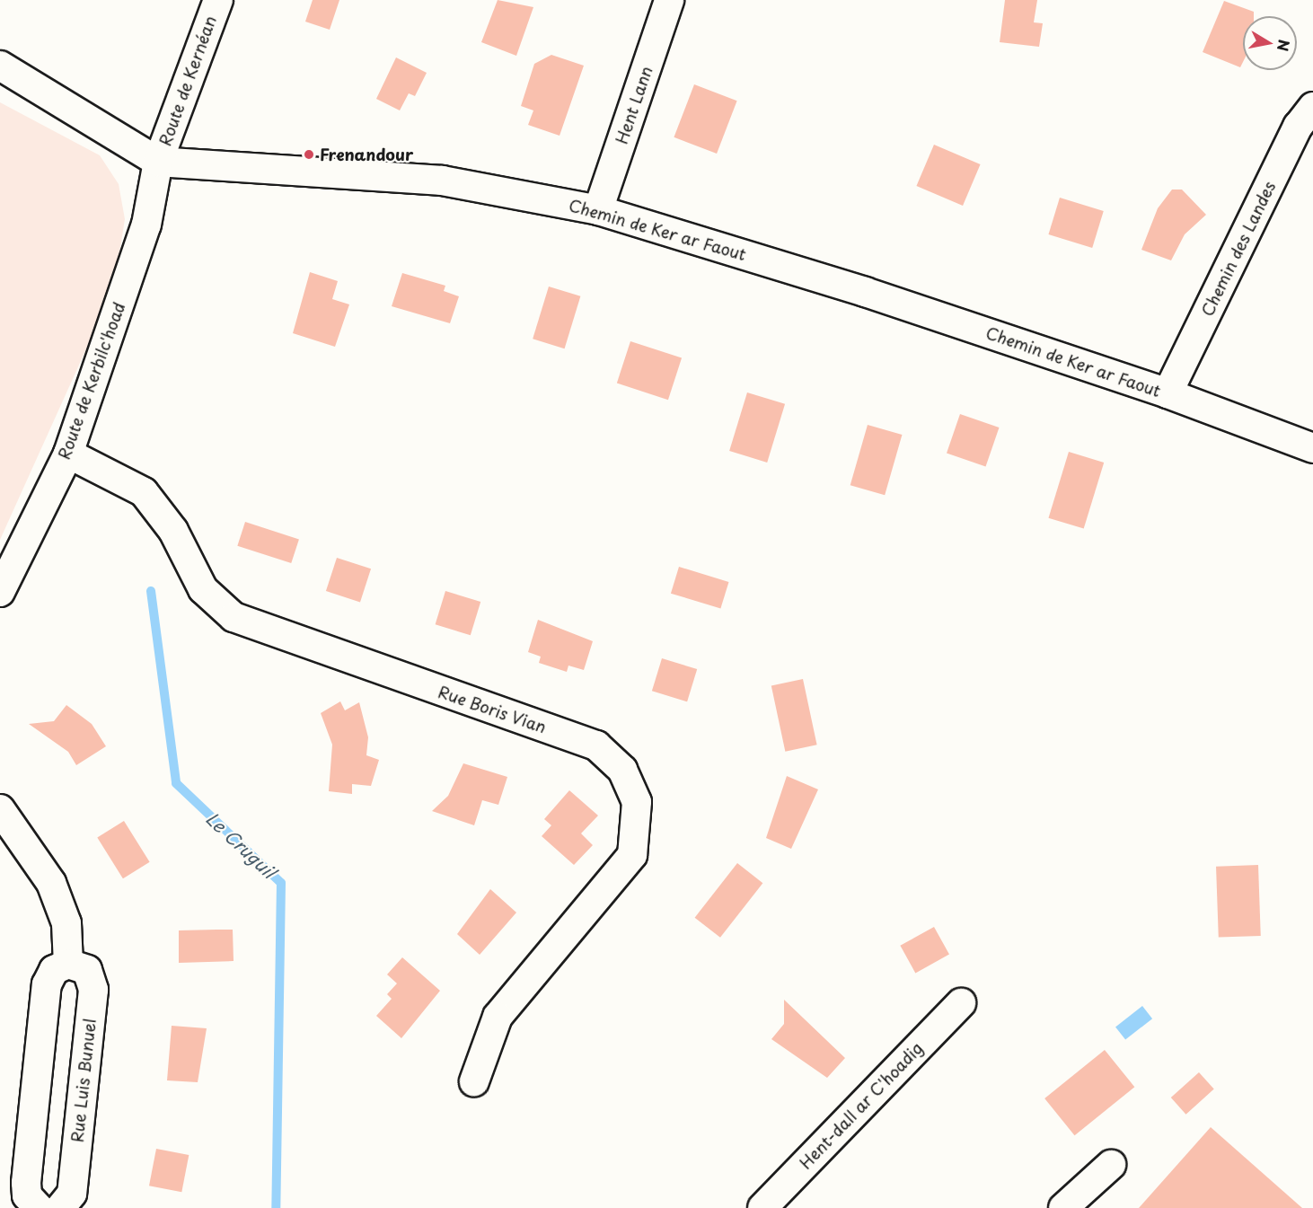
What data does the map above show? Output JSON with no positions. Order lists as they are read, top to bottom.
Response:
{
  "streets": {
    "street": [
      "Route de Kernéan",
      "Hent Lann",
      "Chemin de Ker ar Faout",
      "Chemin des Landes",
      "Route de Kerbilc'hoad",
      "Rue Boris Vian",
      "Rue Luis Bunuel",
      "Hent-dall ar C'hoadig"
    ]
  },
  "crossings": [
    ["Route de Kernéan", "Chemin de Ker ar Faout"],
    ["Route de Kernéan", "Route de Kerbilc'hoad"],
    ["Hent Lann", "Chemin de Ker ar Faout"],
    ["Chemin de Ker ar Faout", "Chemin des Landes"],
    ["Chemin de Ker ar Faout", "Route de Kerbilc'hoad"],
    ["Route de Kerbilc'hoad", "Rue Boris Vian"]
  ],
  "water": ["Le Cruguil"],
  "places": ["Frenandour"],
  "north": "right"
}
